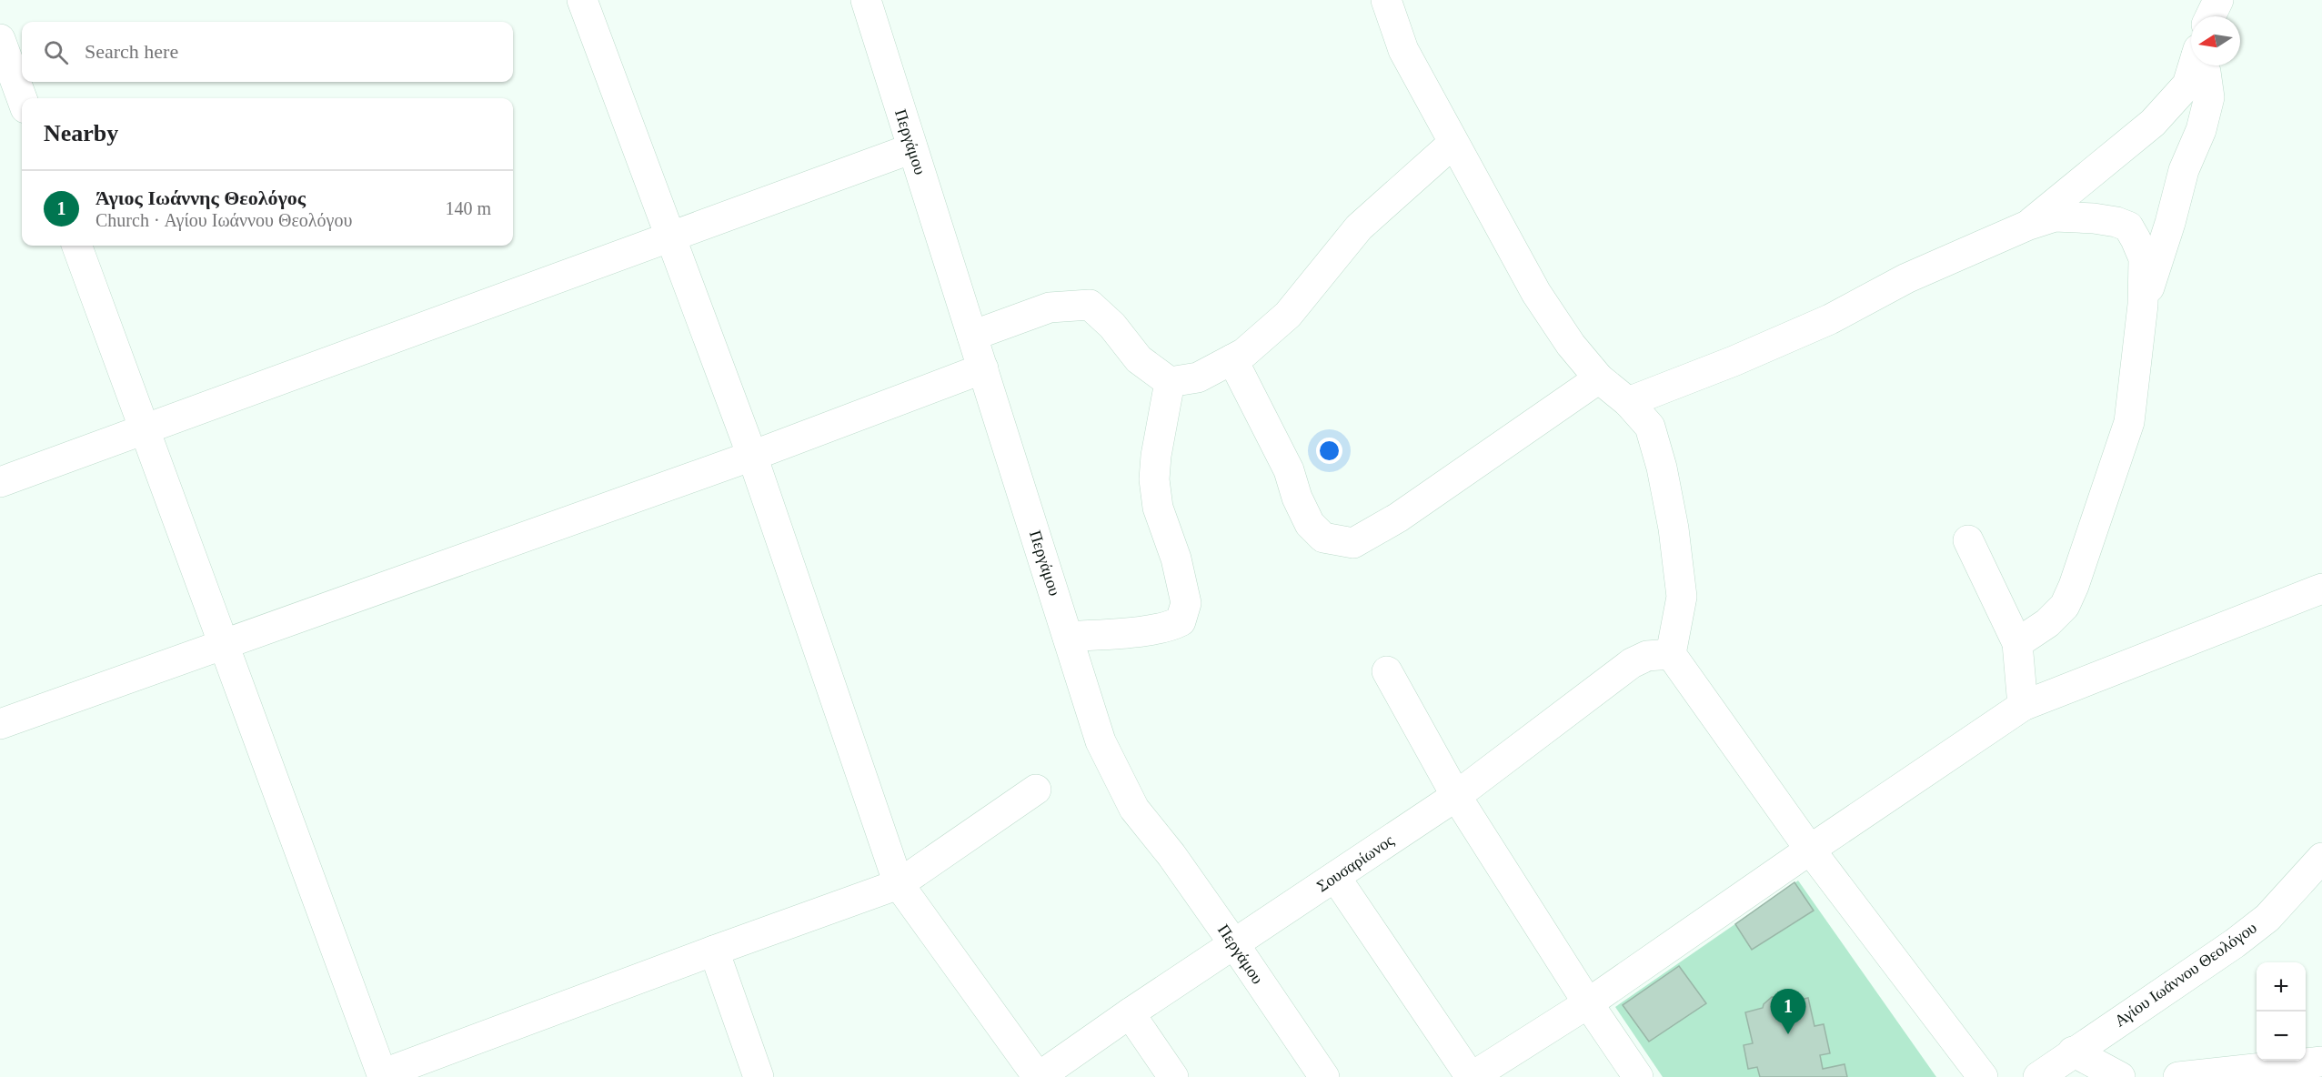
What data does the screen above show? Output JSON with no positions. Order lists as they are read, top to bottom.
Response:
{
  "streets": {
    "street": ["Περγάμου", "Σουσαρίωνος", "Αγίου Ιωάννου Θεολόγου"]
  },
  "crossings": [
    ["Περγάμου", "Σουσαρίωνος"]
  ],
  "north": "left",
  "page": {
    "search": "Search here",
    "heading": "Nearby",
    "list": [
      {
        "mark": "1",
        "name": "Άγιος Ιωάννης Θεολόγος",
        "note": "Church · Αγίου Ιωάννου Θεολόγου",
        "value": "140 m"
      }
    ],
    "map_buttons": ["+", "−"],
    "pins": "1"
  }
}
